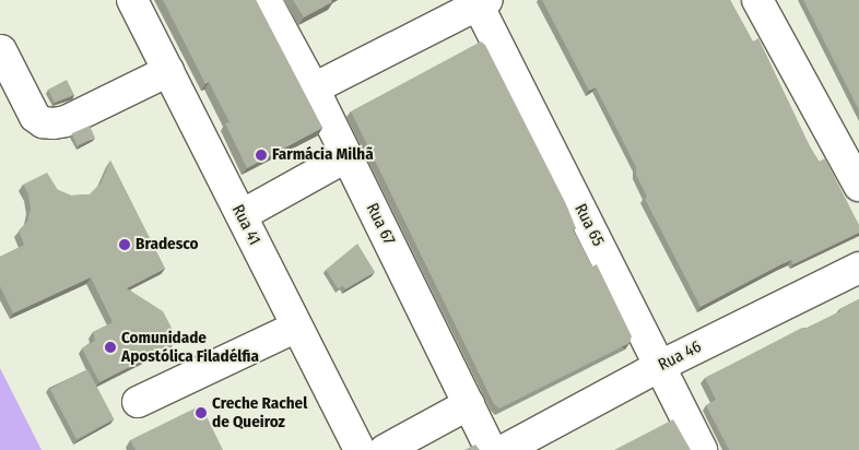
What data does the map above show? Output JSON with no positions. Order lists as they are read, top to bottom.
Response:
{
  "streets": {
    "street": [
      "Rua 67",
      "Rua 41",
      "Rua 65",
      "Rua 46"
    ]
  },
  "crossings": [
    ["Rua 65", "Rua 46"]
  ],
  "places": [
    "Farmácia Milhã",
    "Bradesco",
    "Comunidade Apostólica Filadélfia",
    "Creche Rachel de Queiroz"
  ]
}
